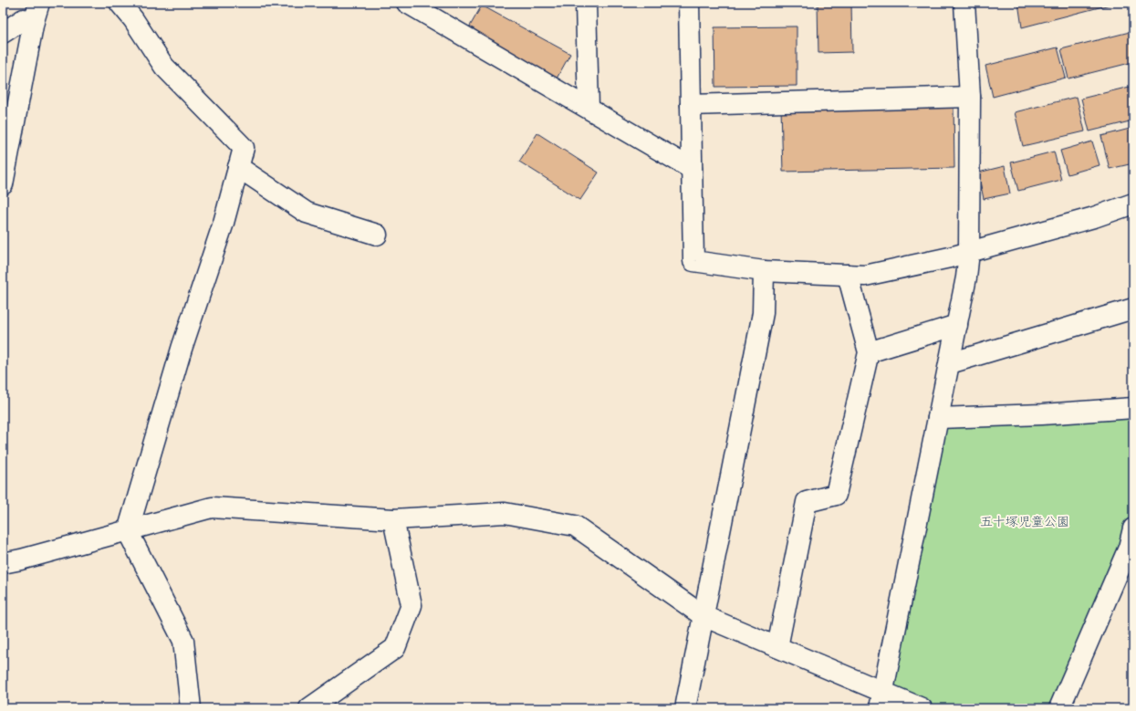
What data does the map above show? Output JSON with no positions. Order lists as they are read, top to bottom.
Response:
{
  "parks": ["五十塚児童公園"]
}
